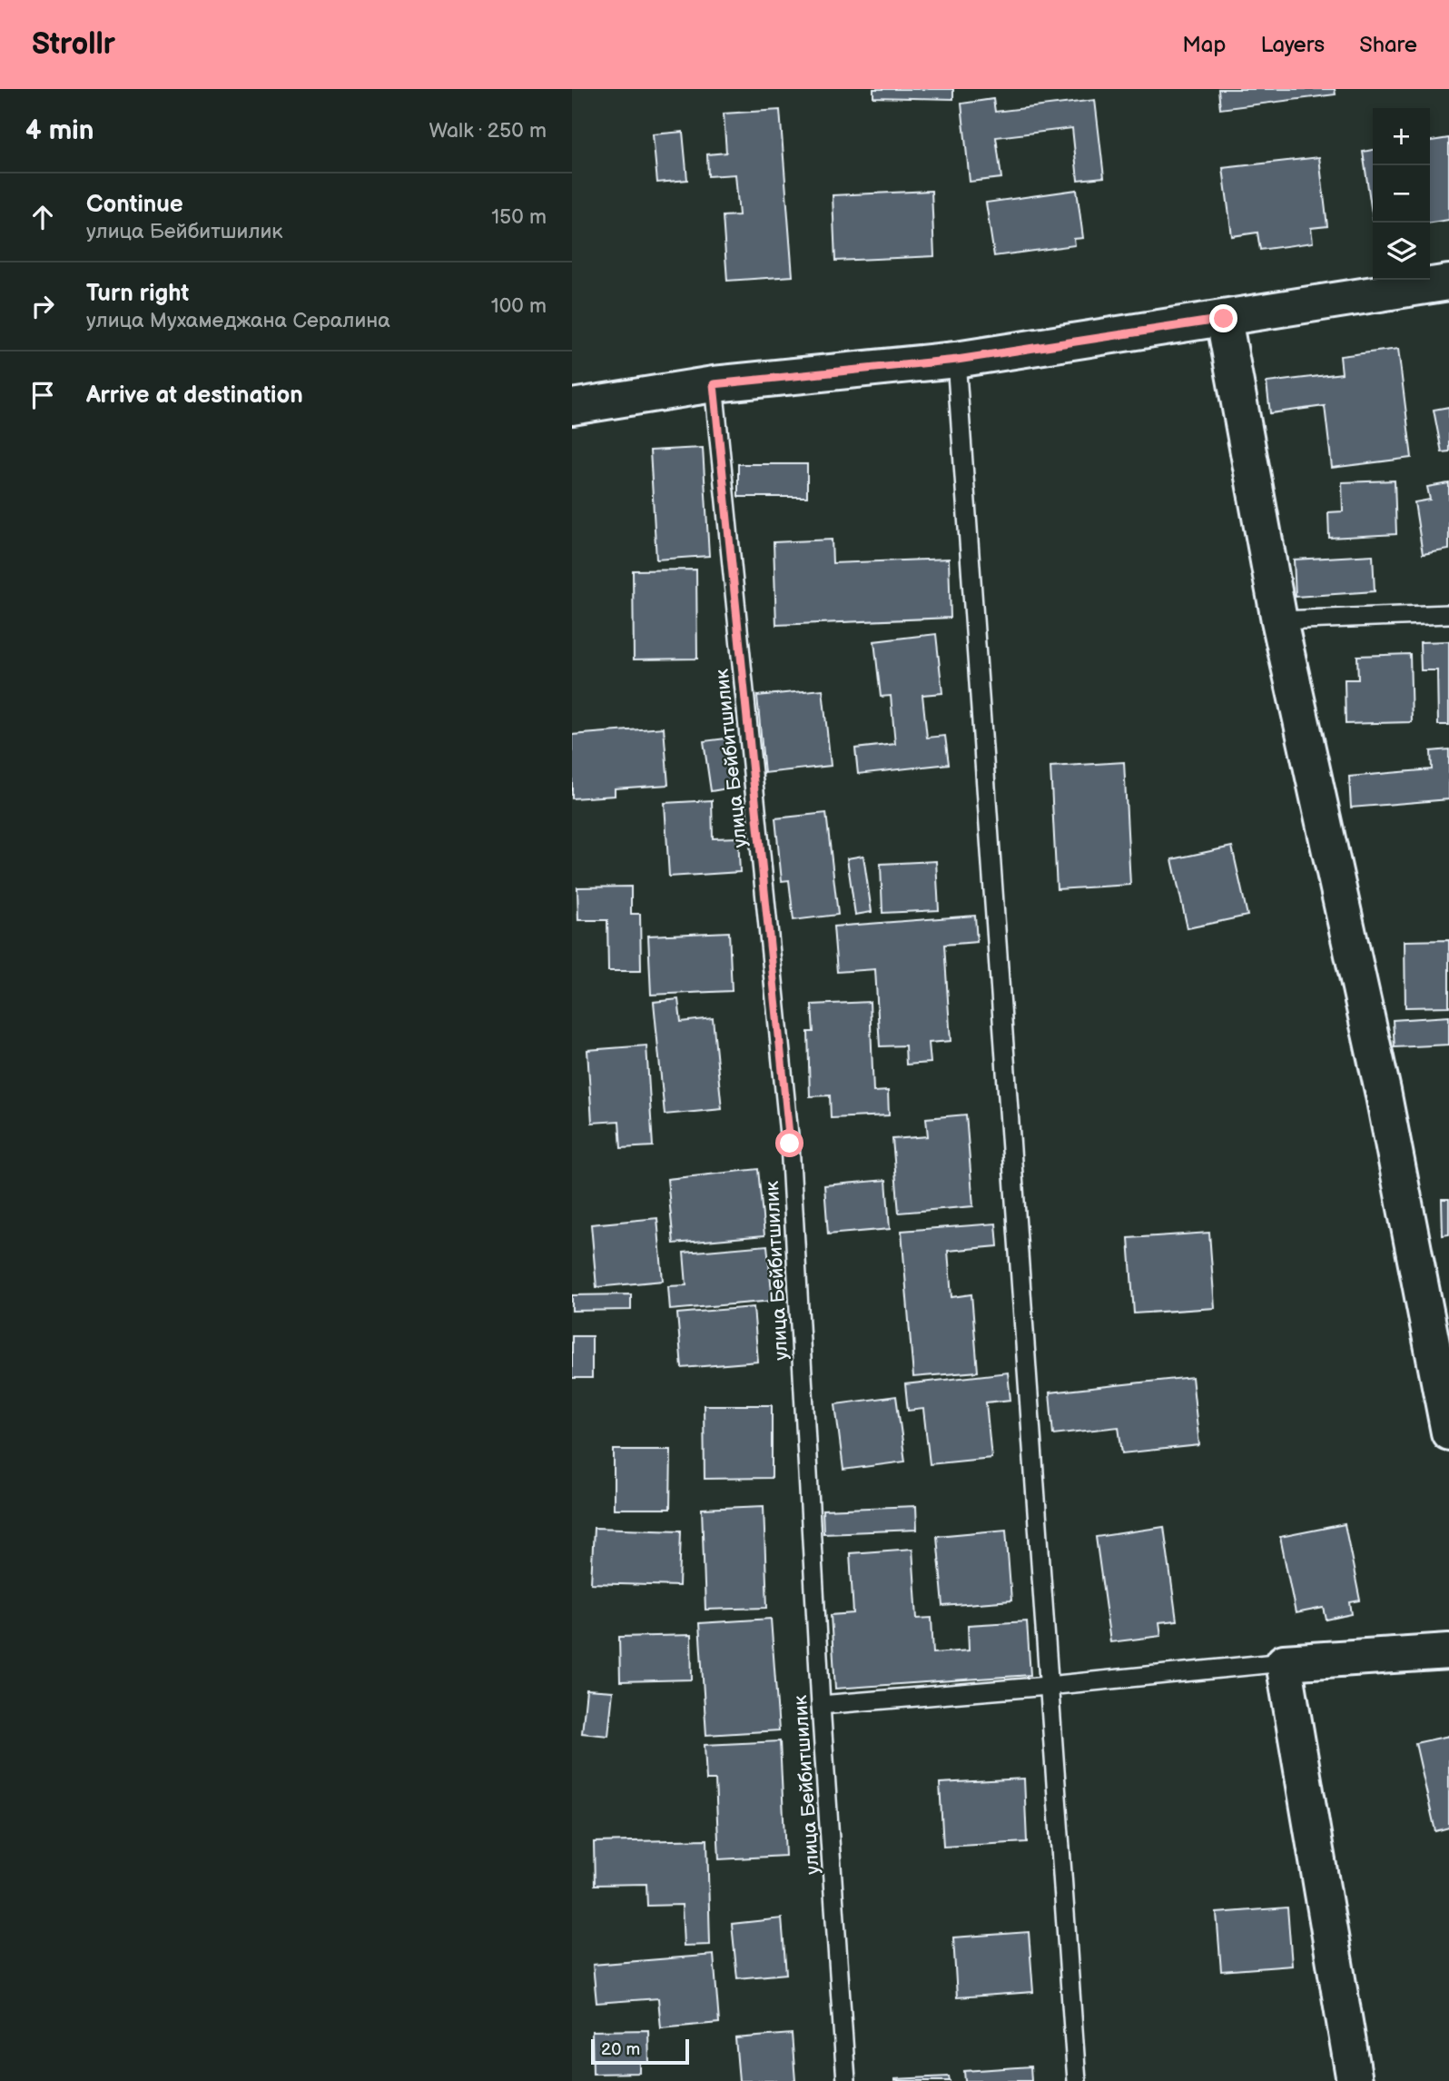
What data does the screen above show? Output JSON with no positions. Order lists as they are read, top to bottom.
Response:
{
  "streets": {
    "lane": ["улица Бейбитшилик"]
  },
  "scale_bar": "20 m",
  "page": {
    "header": "Strollr",
    "nav": ["Map", "Layers", "Share"],
    "heading": ["4 min", "Walk · 250 m"],
    "map_buttons": ["+", "−"],
    "list": [
      ["Continue", "улица Бейбитшилик", "150 m"],
      ["Turn right", "улица Мухамеджана Сералина", "100 m"],
      "Arrive at destination"
    ],
    "scale": "20 m"
  }
}
